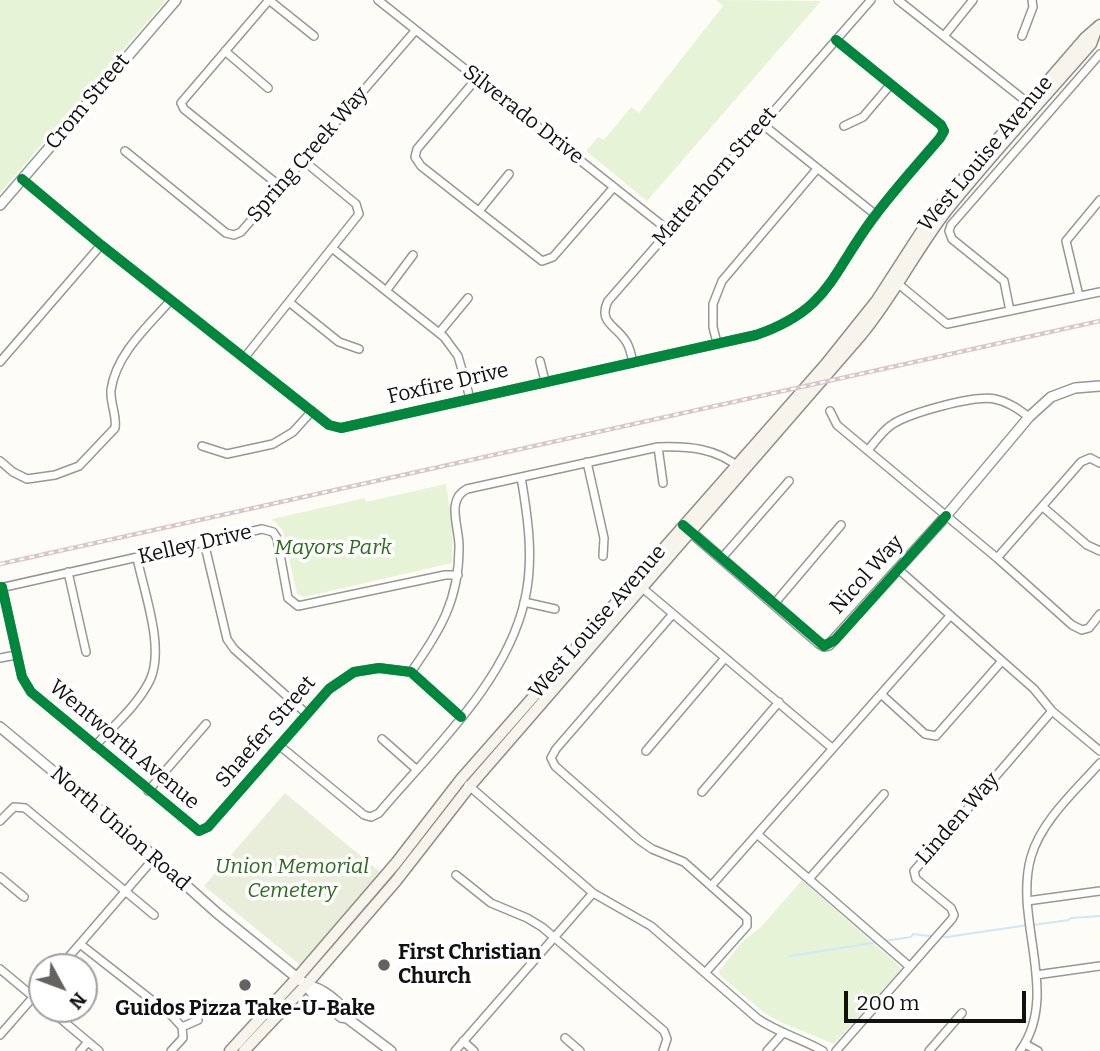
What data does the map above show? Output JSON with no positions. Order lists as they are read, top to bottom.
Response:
{
  "streets": {
    "main road": ["West Louise Avenue"],
    "street": [
      "Crom Street",
      "Silverado Drive",
      "Spring Creek Way",
      "Matterhorn Street",
      "Foxfire Drive",
      "Kelley Drive",
      "Nicol Way",
      "Shaefer Street",
      "Wentworth Avenue",
      "Linden Way",
      "North Union Road"
    ]
  },
  "crossings": [
    ["Crom Street", "Foxfire Drive"],
    ["Silverado Drive", "Spring Creek Way"],
    ["Silverado Drive", "Matterhorn Street"],
    ["West Louise Avenue", "North Union Road"],
    ["Matterhorn Street", "Foxfire Drive"],
    ["Kelley Drive", "Wentworth Avenue"],
    ["Shaefer Street", "Wentworth Avenue"]
  ],
  "parks": ["Mayors Park", "Union Memorial Cemetery"],
  "places": ["First Christian Church", "Guidos Pizza Take-U-Bake"],
  "scale_bar": "200 m",
  "north": "bottom right"
}
